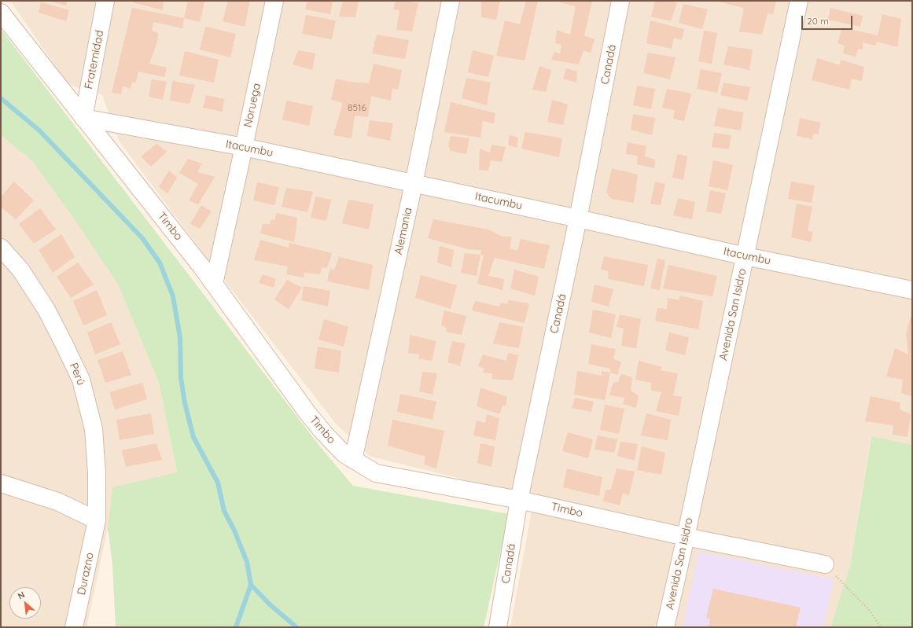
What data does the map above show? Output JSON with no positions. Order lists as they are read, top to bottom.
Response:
{
  "streets": {
    "street": [
      "Fraternidad",
      "Canadá",
      "Noruega",
      "Itacumbu",
      "Timbo",
      "Alemania",
      "Avenida San Isidro",
      "Perú",
      "Durazno"
    ]
  },
  "crossings": [
    ["Fraternidad", "Itacumbu"],
    ["Fraternidad", "Timbo"],
    ["Canadá", "Itacumbu"],
    ["Canadá", "Timbo"],
    ["Noruega", "Itacumbu"],
    ["Noruega", "Timbo"],
    ["Itacumbu", "Timbo"],
    ["Itacumbu", "Alemania"],
    ["Itacumbu", "Avenida San Isidro"],
    ["Timbo", "Alemania"],
    ["Timbo", "Avenida San Isidro"],
    ["Perú", "Durazno"]
  ],
  "house_numbers": ["8516"],
  "scale_bar": "20 m",
  "north": "top left"
}
